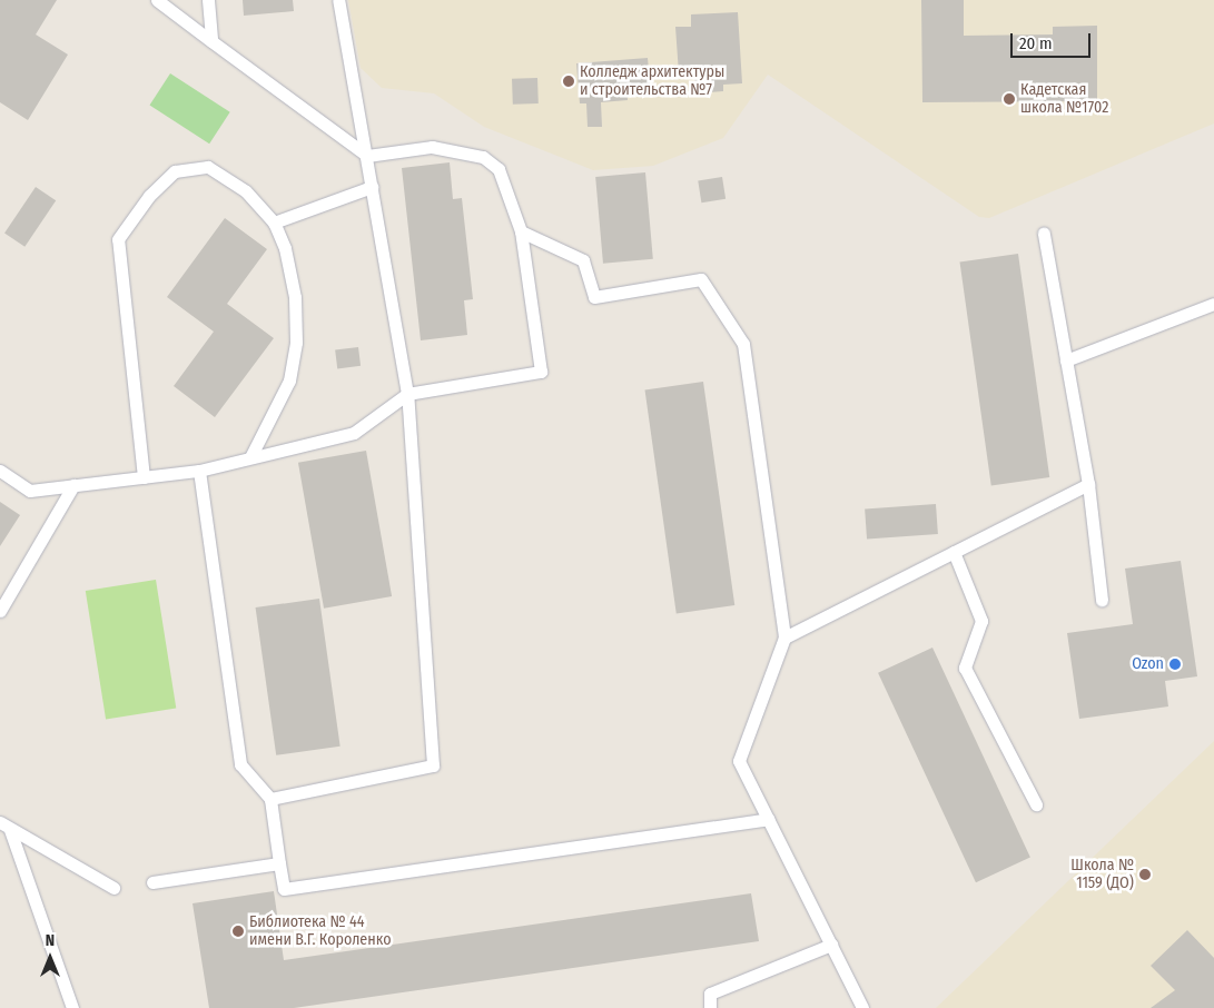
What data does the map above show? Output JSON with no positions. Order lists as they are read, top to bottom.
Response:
{
  "places": [
    "Колледж архитектуры и строительства №7",
    "Кадетская школа №1702",
    "Ozon",
    "Школа № 1159 (ДО)",
    "Библиотека № 44 имени В.Г. Короленко"
  ],
  "scale_bar": "20 m",
  "north": "top"
}
